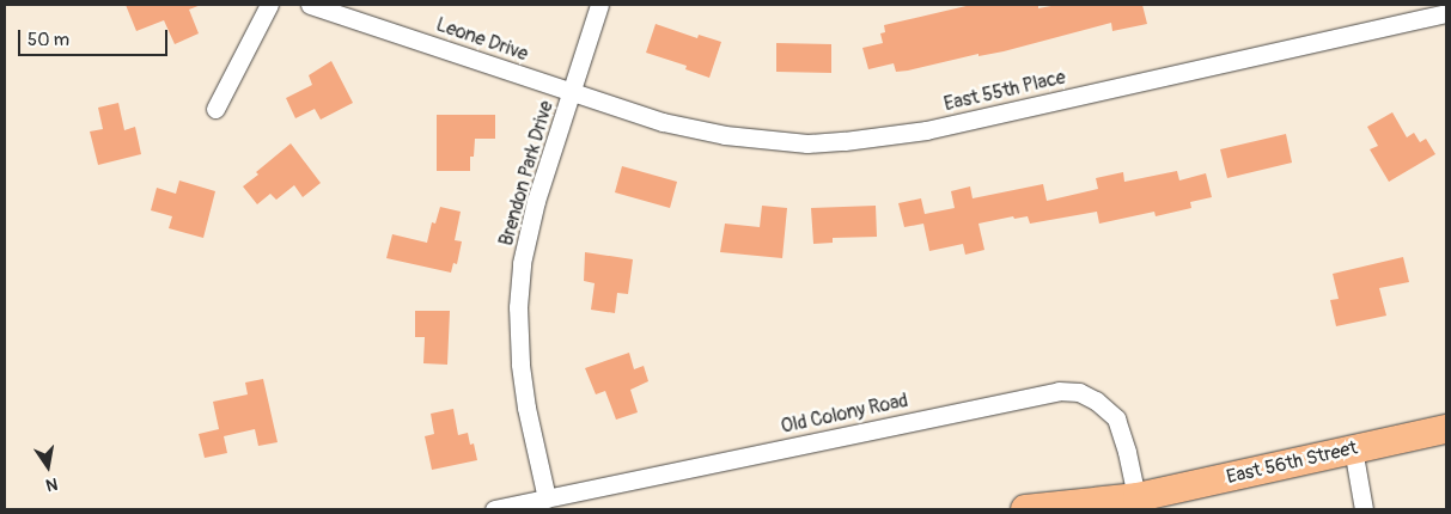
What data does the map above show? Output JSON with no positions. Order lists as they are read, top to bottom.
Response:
{
  "streets": {
    "main road": ["East 56th Street"],
    "street": [
      "Leone Drive",
      "East 55th Place",
      "Brendon Park Drive",
      "Old Colony Road"
    ]
  },
  "crossings": [
    ["Leone Drive", "East 55th Place"],
    ["Leone Drive", "Brendon Park Drive"],
    ["East 55th Place", "Brendon Park Drive"],
    ["Brendon Park Drive", "Old Colony Road"],
    ["Old Colony Road", "East 56th Street"]
  ],
  "scale_bar": "50 m",
  "north": "bottom"
}
